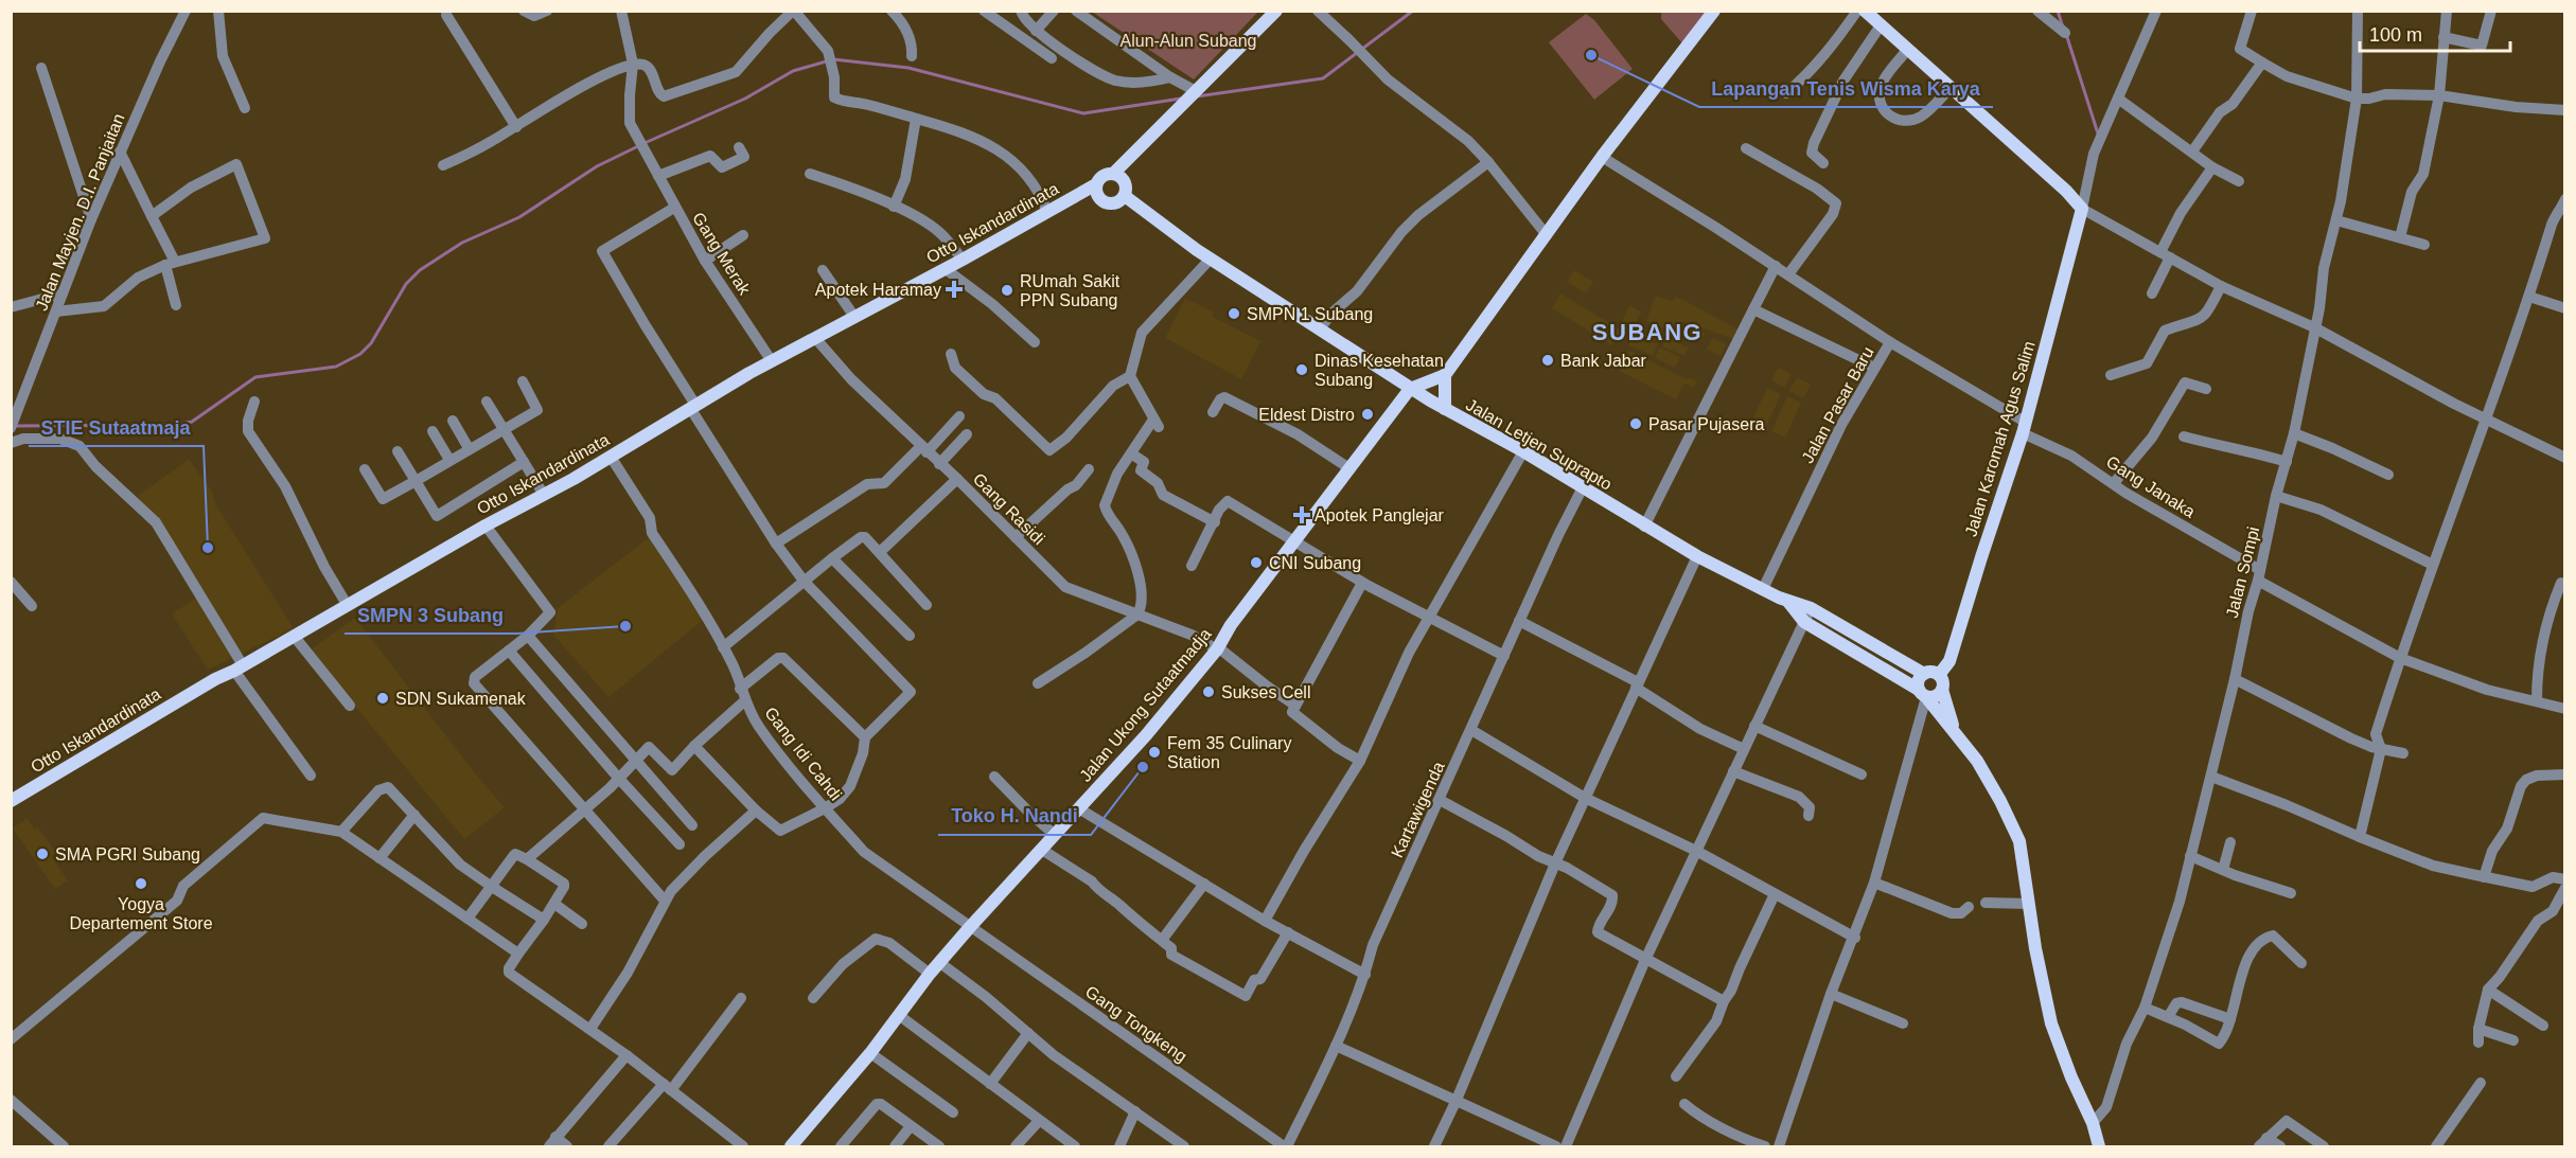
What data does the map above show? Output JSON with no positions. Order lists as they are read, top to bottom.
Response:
{
  "streets": {
    "main road": [
      "Otto Iskandardinata",
      "Jalan Karomah Agus Salim",
      "Jalan Letjen Suprapto",
      "Jalan Ukong Sutaatmadja"
    ],
    "street": [
      "Jalan Mayjen. D.I. Panjaitan",
      "Gang Merak",
      "Jalan Pasar Baru",
      "Gang Janaka",
      "Gang Rasidi",
      "Jalan Sompi",
      "Gang Idi Cahdi",
      "Kartawigenda",
      "Gang Tongkeng"
    ]
  },
  "crossings": [
    ["Otto Iskandardinata", "Gang Merak"],
    ["Otto Iskandardinata", "Jalan Letjen Suprapto"],
    ["Otto Iskandardinata", "Gang Rasidi"],
    ["Otto Iskandardinata", "Gang Idi Cahdi"],
    ["Jalan Pasar Baru", "Jalan Karomah Agus Salim"],
    ["Jalan Pasar Baru", "Jalan Letjen Suprapto"],
    ["Jalan Pasar Baru", "Gang Janaka"],
    ["Jalan Karomah Agus Salim", "Jalan Letjen Suprapto"],
    ["Jalan Karomah Agus Salim", "Gang Janaka"],
    ["Jalan Letjen Suprapto", "Jalan Ukong Sutaatmadja"],
    ["Jalan Letjen Suprapto", "Kartawigenda"],
    ["Gang Janaka", "Jalan Sompi"],
    ["Gang Rasidi", "Jalan Ukong Sutaatmadja"],
    ["Jalan Ukong Sutaatmadja", "Gang Idi Cahdi"],
    ["Jalan Ukong Sutaatmadja", "Gang Tongkeng"],
    ["Gang Idi Cahdi", "Gang Tongkeng"],
    ["Kartawigenda", "Gang Tongkeng"]
  ],
  "districts": ["SUBANG"],
  "parks": ["Alun-Alun Subang"],
  "places": {
    "other": [
      "Lapangan Tenis Wisma Karya",
      "RUmah Sakit PPN Subang",
      "SMPN 1 Subang",
      "Bank Jabar",
      "Dinas Kesehatan Subang",
      "Eldest Distro",
      "Pasar Pujasera",
      "STIE Sutaatmaja",
      "CNI Subang",
      "SMPN 3 Subang",
      "Sukses Cell",
      "SDN Sukamenak",
      "Fem 35 Culinary Station",
      "Toko H. Nandi",
      "SMA PGRI Subang",
      "Yogya Departement Store"
    ],
    "health": ["Apotek Haramay", "Apotek Panglejar"]
  },
  "scale_bar": "100 m"
}
